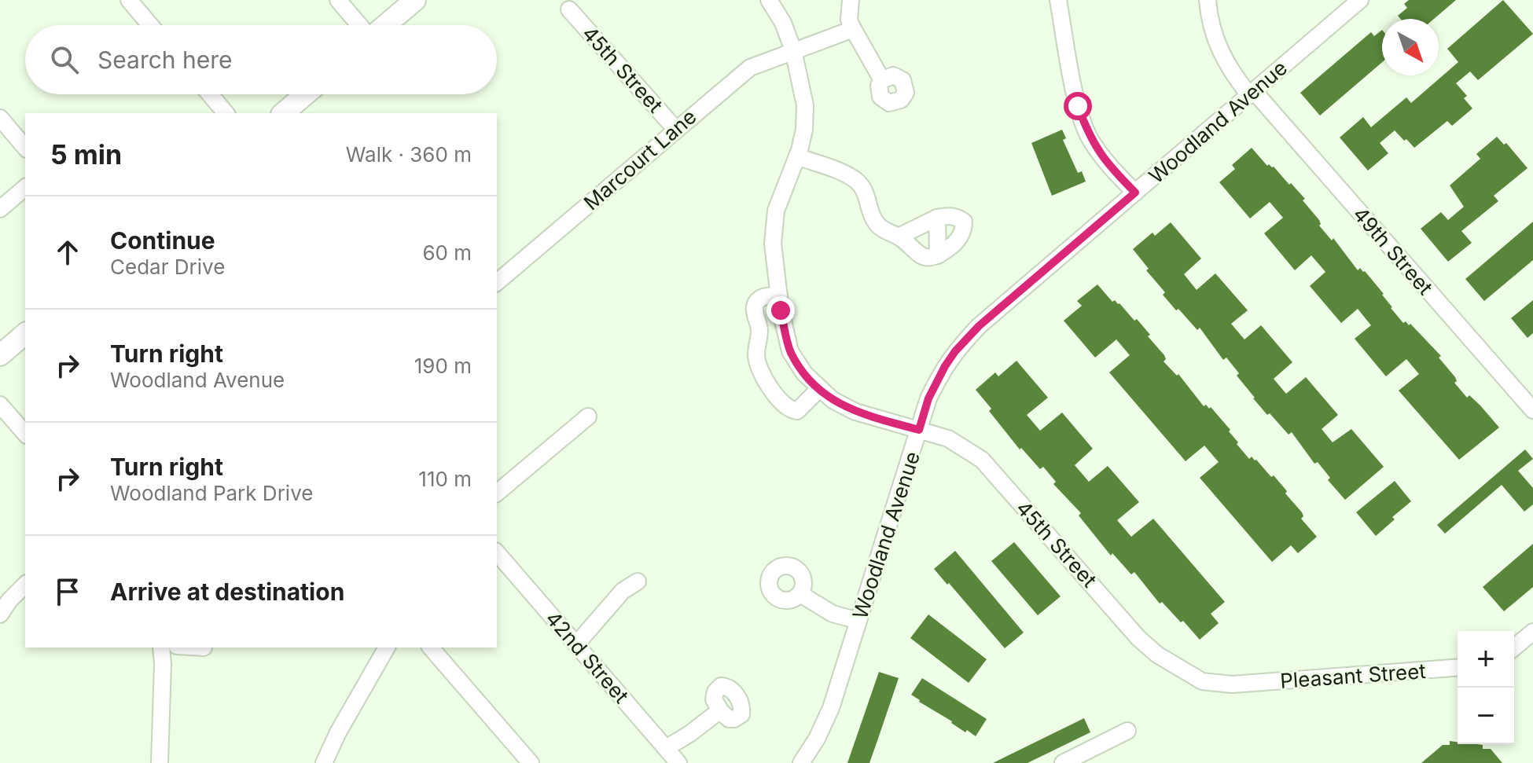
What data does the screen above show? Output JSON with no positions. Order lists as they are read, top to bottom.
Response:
{
  "streets": {
    "street": [
      "45th Street",
      "Woodland Avenue",
      "Marcourt Lane",
      "49th Street",
      "42nd Street",
      "Pleasant Street"
    ]
  },
  "crossings": [
    ["45th Street", "Woodland Avenue"],
    ["45th Street", "Marcourt Lane"],
    ["45th Street", "Pleasant Street"],
    ["Woodland Avenue", "49th Street"]
  ],
  "north": "bottom right",
  "page": {
    "search": "Search here",
    "heading": ["5 min", "Walk · 360 m"],
    "list": [
      ["Continue", "Cedar Drive", "60 m"],
      ["Turn right", "Woodland Avenue", "190 m"],
      ["Turn right", "Woodland Park Drive", "110 m"],
      "Arrive at destination"
    ],
    "map_buttons": ["+", "−"]
  }
}
